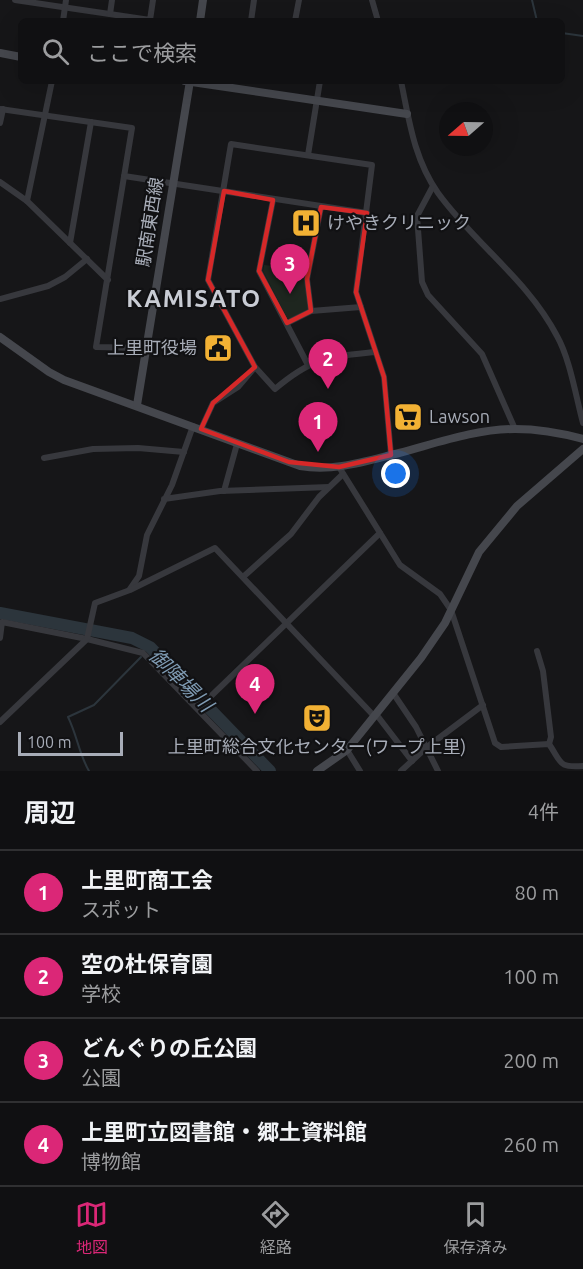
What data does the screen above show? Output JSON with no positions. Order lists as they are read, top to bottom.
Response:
{
  "streets": {
    "street": ["駅南東西線"]
  },
  "districts": ["KAMISATO"],
  "water": ["御陣場川"],
  "places": {
    "hospital": ["けやきクリニック"],
    "public building": ["上里町役場"],
    "supermarket": ["Lawson"],
    "theatre": ["上里町総合文化センター(ワープ上里)"]
  },
  "scale_bar": "100 m",
  "north": "left",
  "page": {
    "search": "ここで検索",
    "pins": [
      "3",
      "2",
      "1",
      "4"
    ],
    "scale": "100 m",
    "heading": ["周辺", "4件"],
    "list": [
      {
        "mark": "1",
        "name": "上里町商工会",
        "note": "スポット",
        "value": "80 m"
      },
      {
        "mark": "2",
        "name": "空の杜保育園",
        "note": "学校",
        "value": "100 m"
      },
      {
        "mark": "3",
        "name": "どんぐりの丘公園",
        "note": "公園",
        "value": "200 m"
      },
      {
        "mark": "4",
        "name": "上里町立図書館・郷土資料館",
        "note": "博物館",
        "value": "260 m"
      }
    ],
    "nav": ["地図", "経路", "保存済み"]
  }
}
